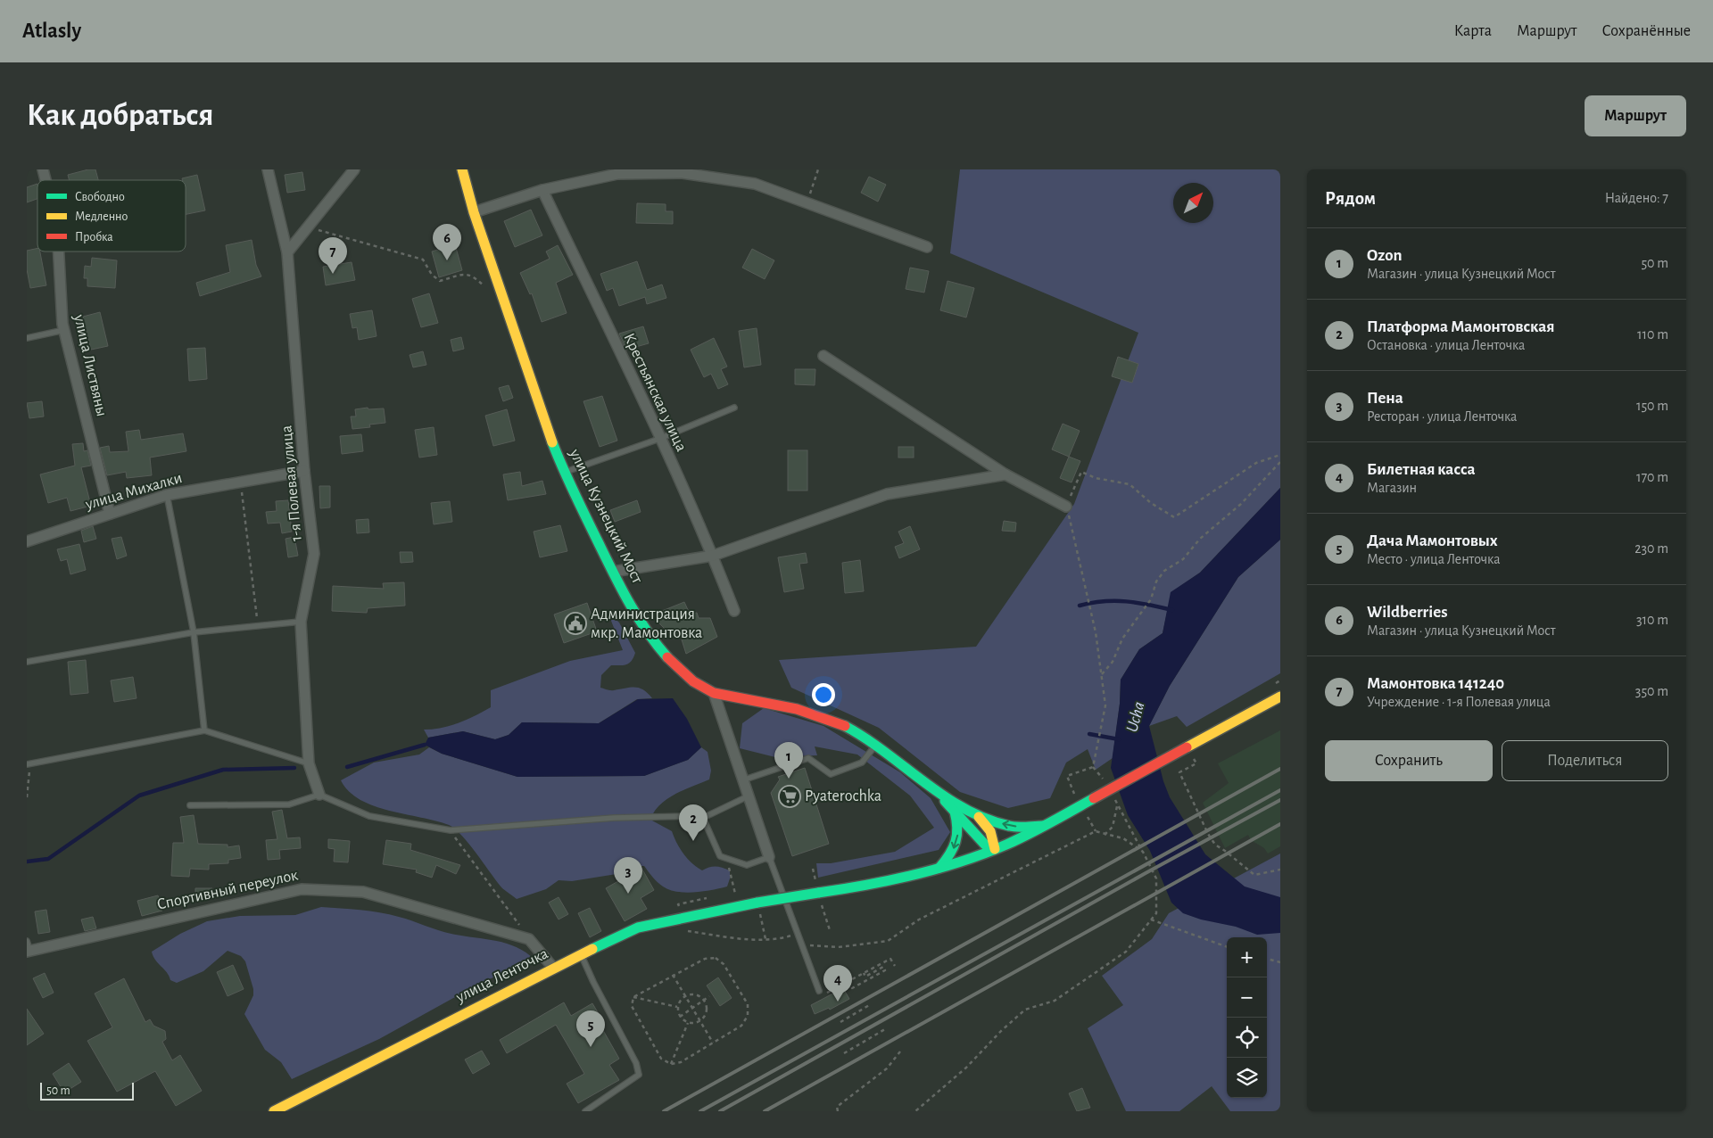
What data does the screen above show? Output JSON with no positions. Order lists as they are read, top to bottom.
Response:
{
  "streets": {
    "street": [
      "улица Листвяны",
      "Крестьянская улица",
      "1-я Полевая улица",
      "улица Михалки",
      "улица Кузнецкий Мост",
      "Спортивный переулок",
      "улица Ленточка"
    ]
  },
  "crossings": [
    ["улица Листвяны", "улица Михалки"],
    ["1-я Полевая улица", "улица Михалки"]
  ],
  "water": ["Ucha"],
  "places": {
    "public building": ["Администрация мкр. Мамонтовка"],
    "supermarket": ["Pyaterochka"]
  },
  "legend": ["Свободно", "Медленно", "Пробка"],
  "scale_bar": "50 m",
  "north": "top right",
  "page": {
    "header": "Atlasly",
    "nav": ["Карта", "Маршрут", "Сохранённые"],
    "buttons": [
      "Маршрут",
      ["Сохранить", "Поделиться"]
    ],
    "title": "Как добраться",
    "heading": ["Рядом", "Найдено: 7"],
    "pins": [
      "6",
      "7",
      "1",
      "2",
      "3",
      "4",
      "5"
    ],
    "list": [
      {
        "mark": "1",
        "name": "Ozon",
        "note": "Магазин · улица Кузнецкий Мост",
        "value": "50 m"
      },
      {
        "mark": "2",
        "name": "Платформа Мамонтовская",
        "note": "Остановка · улица Ленточка",
        "value": "110 m"
      },
      {
        "mark": "3",
        "name": "Пена",
        "note": "Ресторан · улица Ленточка",
        "value": "150 m"
      },
      {
        "mark": "4",
        "name": "Билетная касса",
        "note": "Магазин",
        "value": "170 m"
      },
      {
        "mark": "5",
        "name": "Дача Мамонтовых",
        "note": "Место · улица Ленточка",
        "value": "230 m"
      },
      {
        "mark": "6",
        "name": "Wildberries",
        "note": "Магазин · улица Кузнецкий Мост",
        "value": "310 m"
      },
      {
        "mark": "7",
        "name": "Мамонтовка 141240",
        "note": "Учреждение · 1-я Полевая улица",
        "value": "350 m"
      }
    ],
    "map_buttons": ["+", "−"],
    "scale": "50 m"
  }
}
